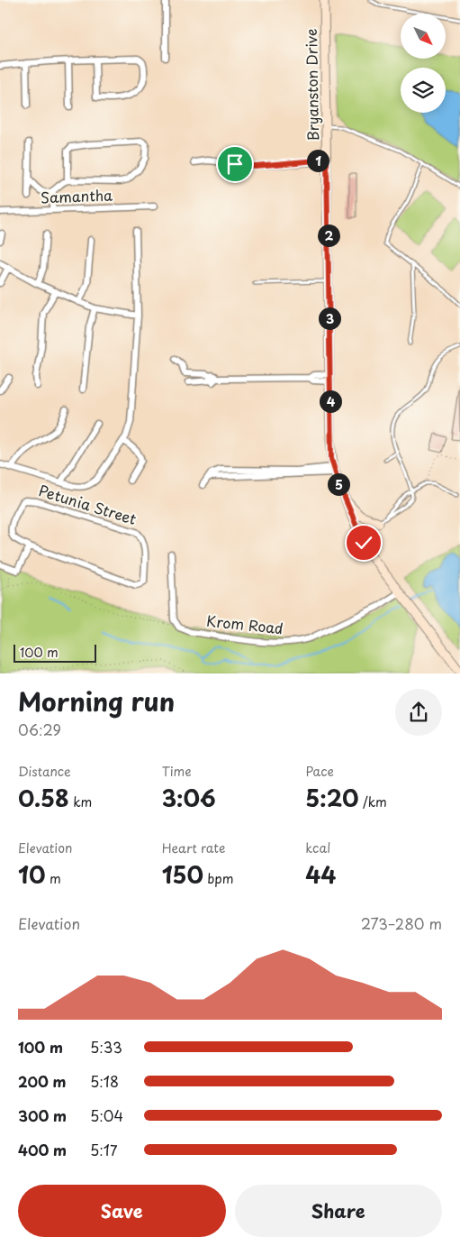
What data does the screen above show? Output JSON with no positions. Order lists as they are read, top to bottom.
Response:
{
  "streets": {
    "street": [
      "Bryanston Drive",
      "Samantha",
      "Petunia Street",
      "Krom Road"
    ]
  },
  "crossings": [
    ["Bryanston Drive", "Krom Road"]
  ],
  "scale_bar": "100 m",
  "north": "bottom right",
  "page": {
    "pins": [
      "1",
      "2",
      "3",
      "4",
      "5"
    ],
    "scale": "100 m",
    "heading": ["Morning run", "06:29"],
    "stats": [
      ["Distance", "0.58 km"],
      ["Time", "3:06"],
      ["Pace", "5:20 /km"],
      ["Elevation", "10 m"],
      ["Heart rate", "150 bpm"],
      ["kcal", "44"]
    ],
    "chart": ["Elevation", "273–280 m"],
    "list": [
      {
        "name": "100 m",
        "note": "5:33"
      },
      {
        "name": "200 m",
        "note": "5:18"
      },
      {
        "name": "300 m",
        "note": "5:04"
      },
      {
        "name": "400 m",
        "note": "5:17"
      }
    ],
    "buttons": ["Save", "Share"]
  }
}
